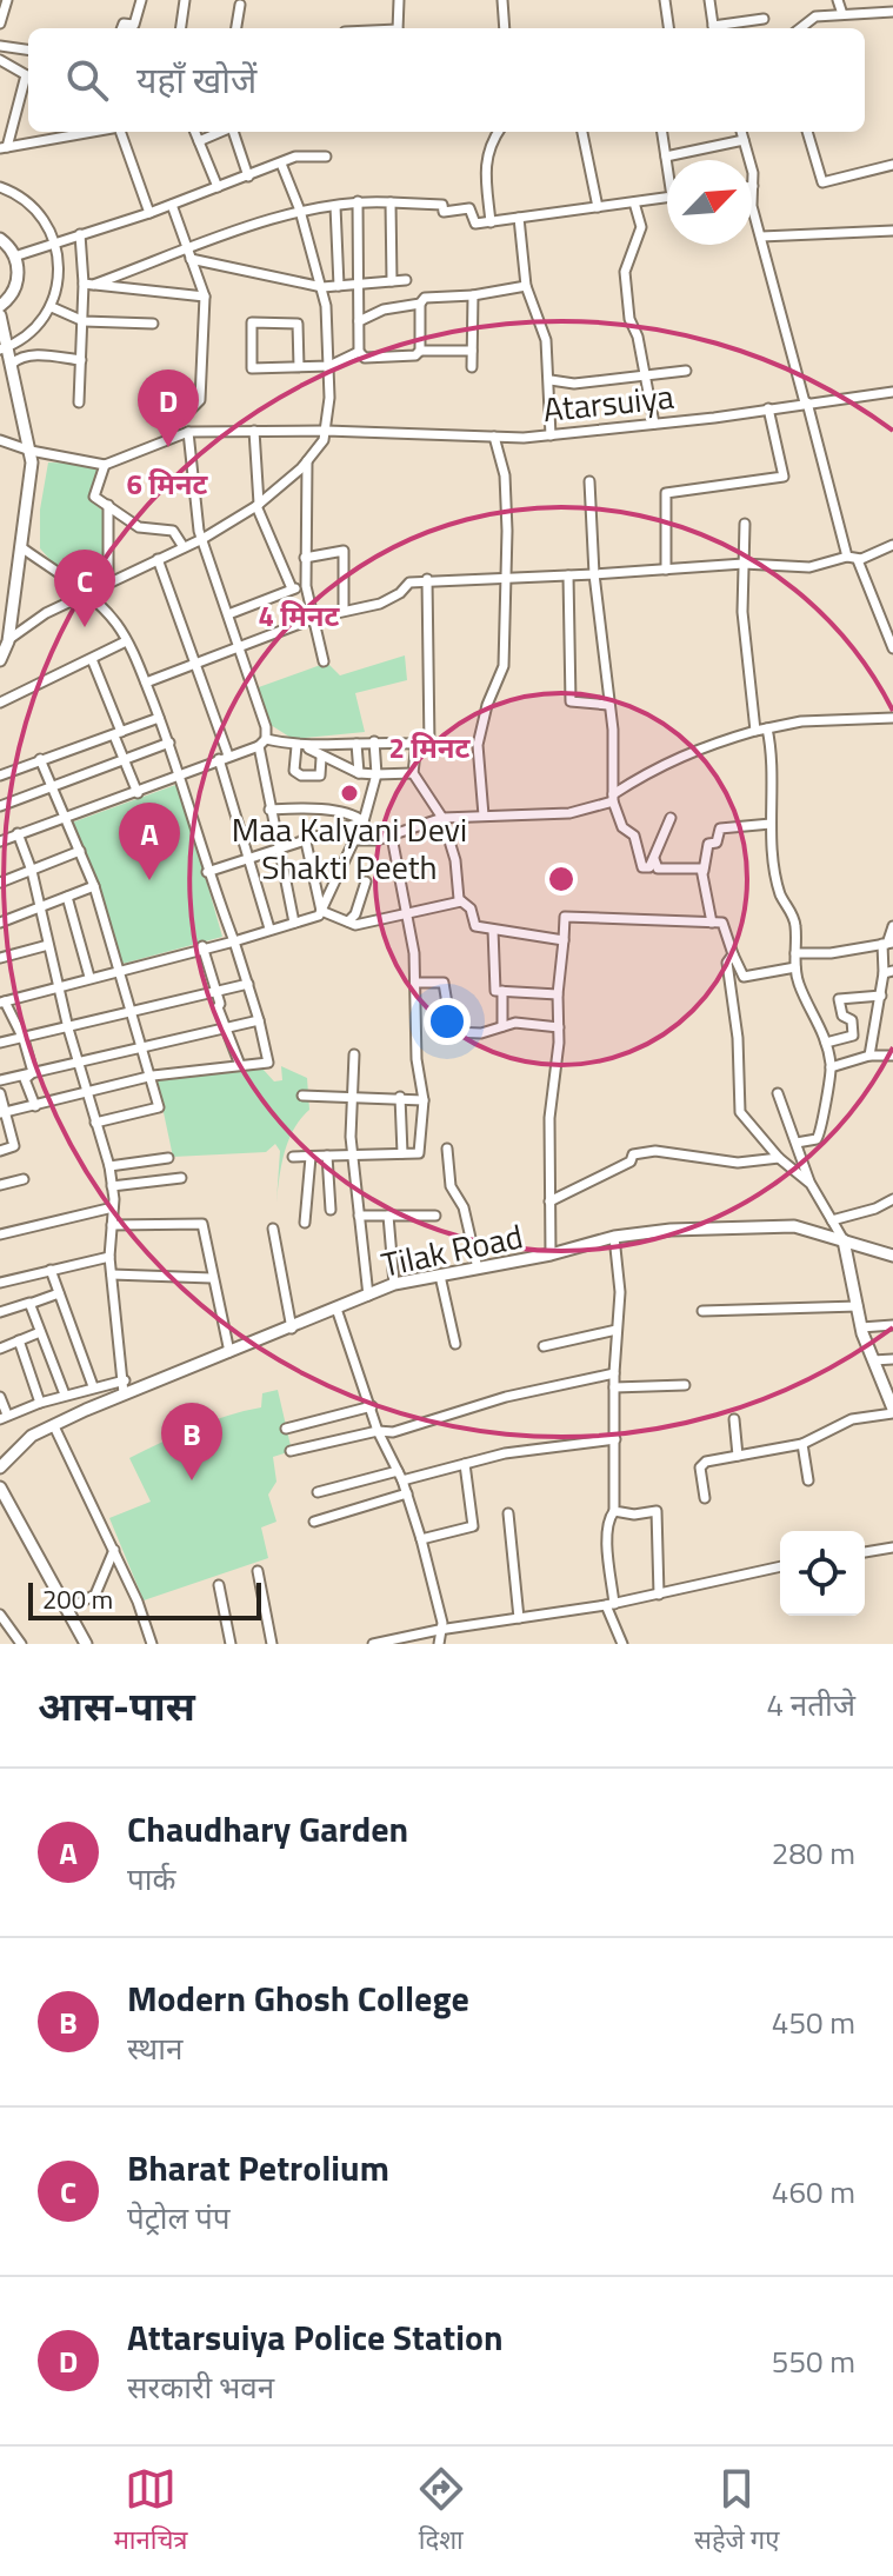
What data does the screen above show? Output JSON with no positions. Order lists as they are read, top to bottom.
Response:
{
  "streets": {
    "main road": ["Tilak Road"],
    "street": ["Atarsuiya"]
  },
  "places": ["Maa Kalyani Devi Shakti Peeth"],
  "scale_bar": "200 m",
  "north": "top right",
  "page": {
    "search": "यहाँ खोजें",
    "pins": [
      "D",
      "C",
      "A",
      "B"
    ],
    "scale": "200 m",
    "heading": ["आस-पास", "4 नतीजे"],
    "list": [
      {
        "mark": "A",
        "name": "Chaudhary Garden",
        "note": "पार्क",
        "value": "280 m"
      },
      {
        "mark": "B",
        "name": "Modern Ghosh College",
        "note": "स्थान",
        "value": "450 m"
      },
      {
        "mark": "C",
        "name": "Bharat Petrolium",
        "note": "पेट्रोल पंप",
        "value": "460 m"
      },
      {
        "mark": "D",
        "name": "Attarsuiya Police Station",
        "note": "सरकारी भवन",
        "value": "550 m"
      }
    ],
    "nav": ["मानचित्र", "दिशा", "सहेजे गए"]
  },
  "rings": ["6 मिनट", "4 मिनट", "2 मिनट"]
}
